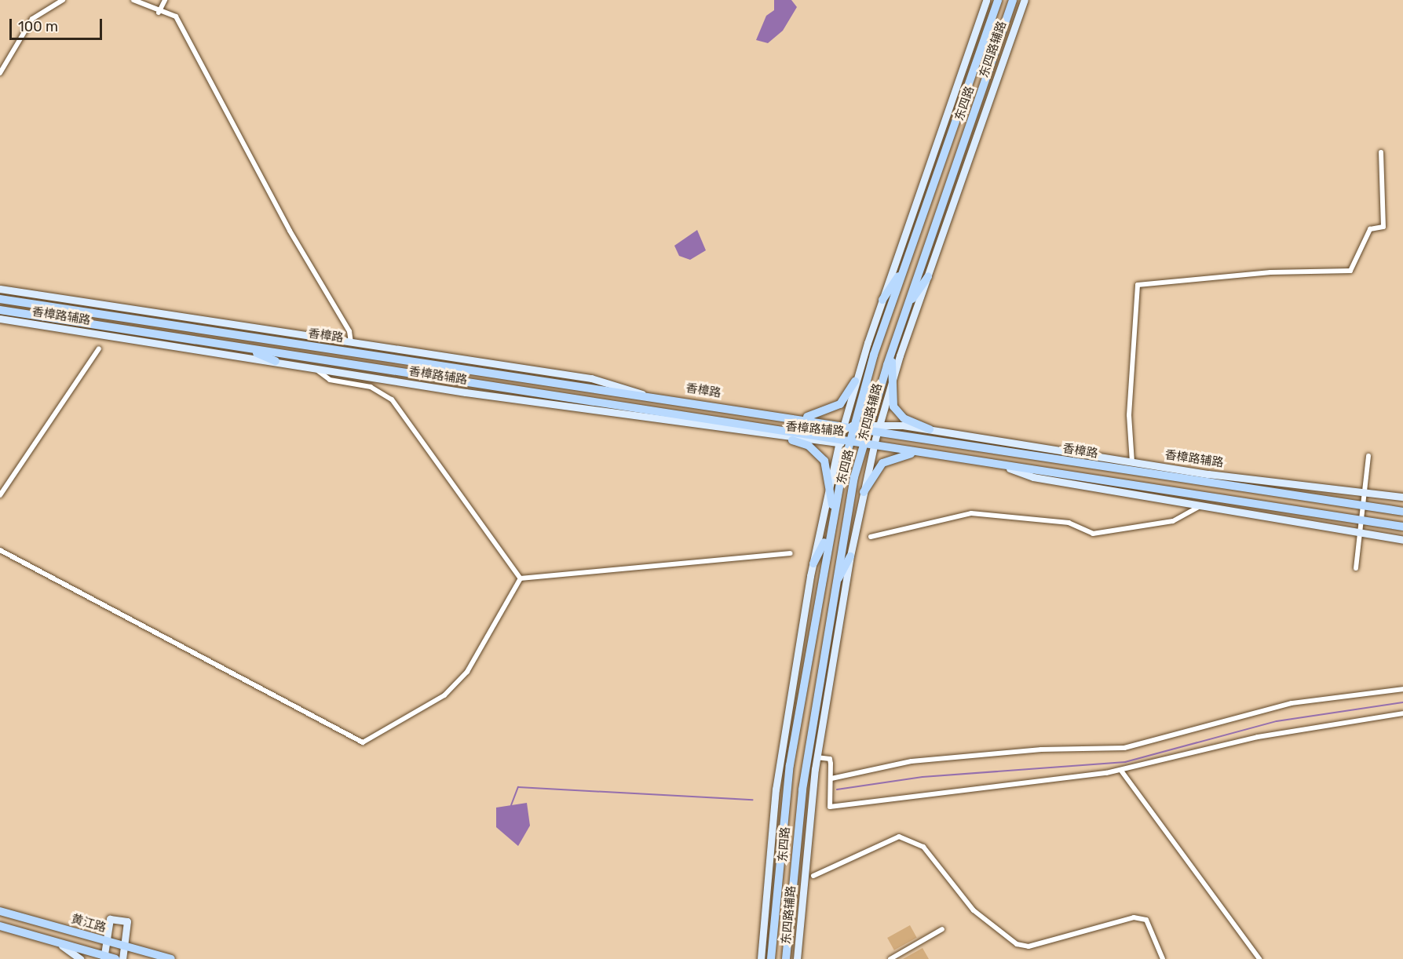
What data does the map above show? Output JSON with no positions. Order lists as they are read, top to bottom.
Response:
{
  "streets": {
    "main road": ["东四路", "香樟路", "黄江路"],
    "street": ["东四路辅路", "香樟路辅路"]
  },
  "crossings": [
    ["东四路辅路", "香樟路辅路"],
    ["东四路辅路", "香樟路"],
    ["东四路", "香樟路"],
    ["香樟路辅路", "香樟路"]
  ],
  "scale_bar": "100 m"
}
